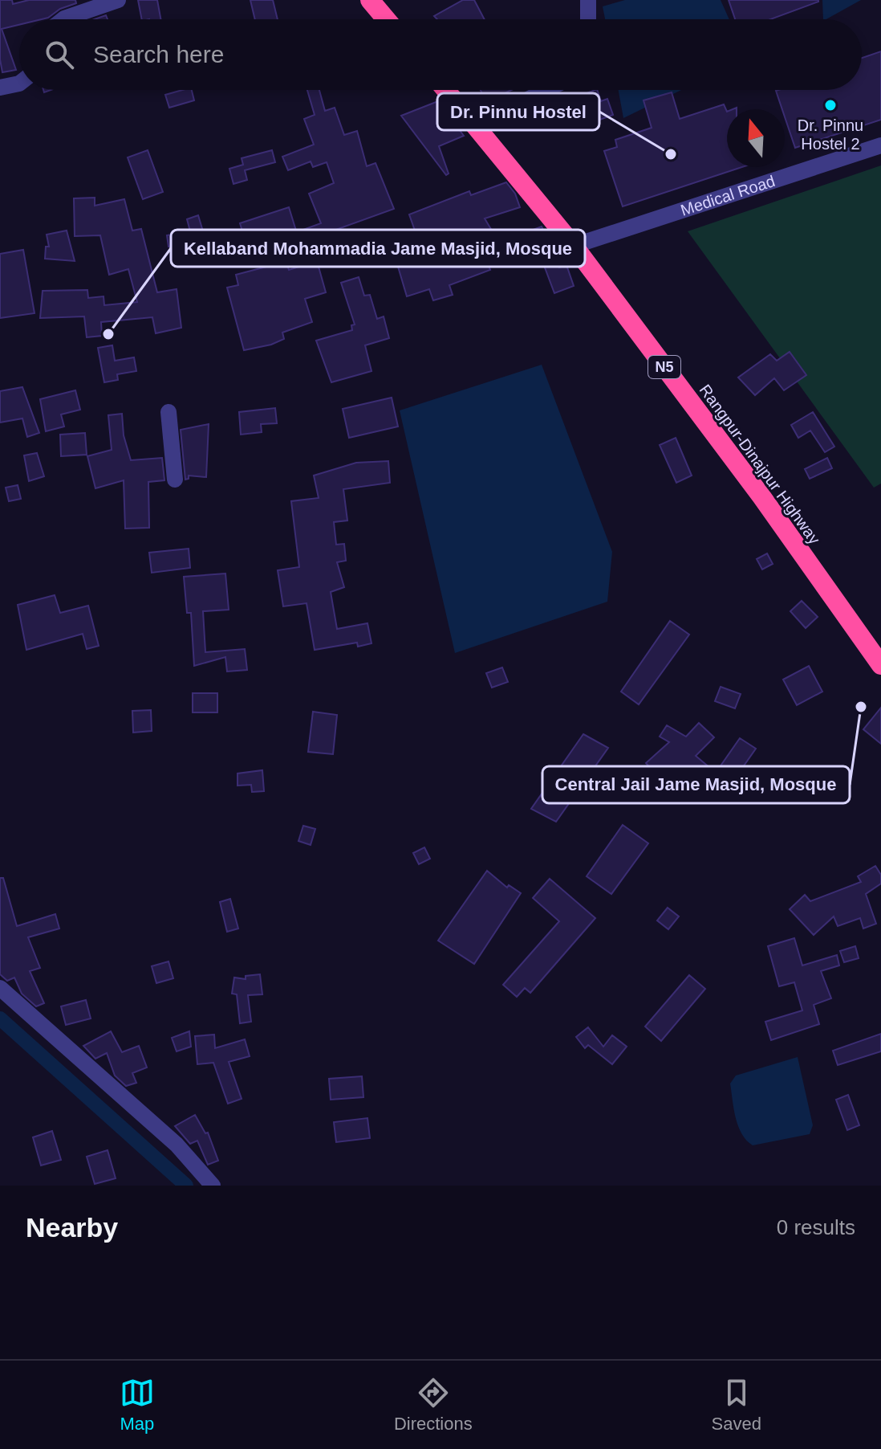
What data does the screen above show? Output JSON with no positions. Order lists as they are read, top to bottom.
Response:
{
  "streets": {
    "highway": ["N5", "Rangpur-Dinajpur Highway"],
    "street": ["Medical Road"]
  },
  "crossings": [
    ["Medical Road", "Rangpur-Dinajpur Highway"]
  ],
  "places": [
    "Dr. Pinnu Hostel 2",
    "Dr. Pinnu Hostel",
    "Kellaband Mohammadia Jame Masjid, Mosque",
    "Central Jail Jame Masjid, Mosque"
  ],
  "north": "top",
  "page": {
    "search": "Search here",
    "heading": ["Nearby", "0 results"],
    "nav": ["Map", "Directions", "Saved"]
  }
}
